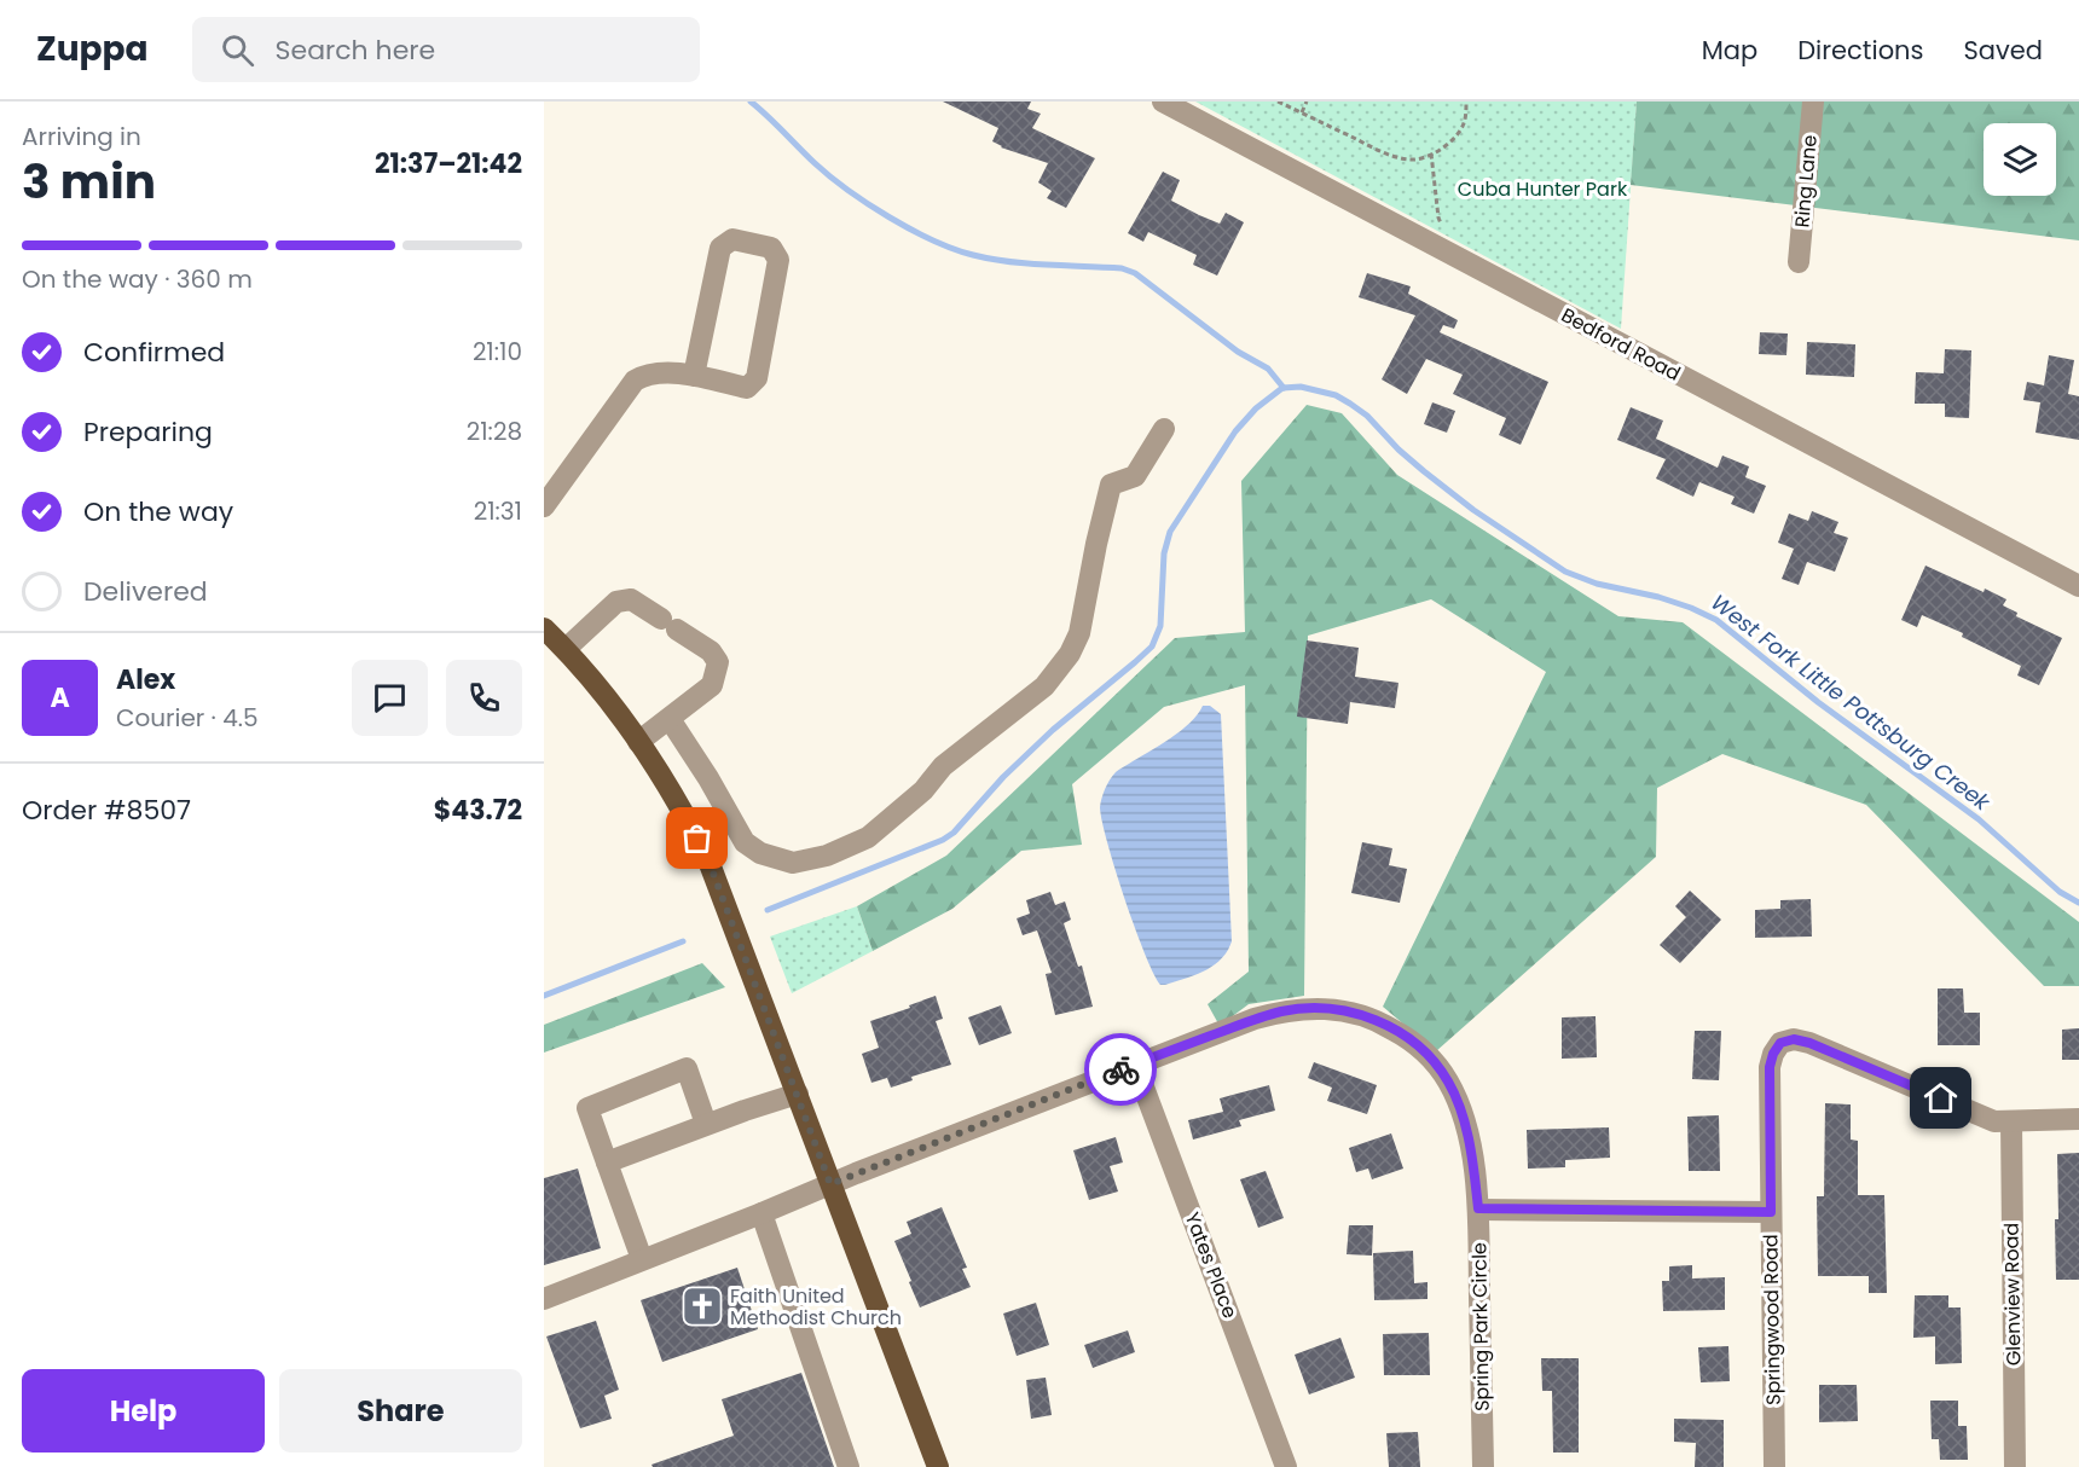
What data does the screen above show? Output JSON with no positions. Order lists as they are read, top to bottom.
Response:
{
  "streets": {
    "street": [
      "Ring Lane",
      "Bedford Road",
      "Yates Place",
      "Glenview Road",
      "Springwood Road",
      "Spring Park Circle"
    ]
  },
  "crossings": [
    ["Yates Place", "Spring Park Circle"],
    ["Glenview Road", "Springwood Road"]
  ],
  "water": ["West Fork Little Pottsburg Creek"],
  "parks": ["Cuba Hunter Park"],
  "places": {
    "church": ["Faith United Methodist Church"]
  },
  "page": {
    "header": "Zuppa",
    "search": "Search here",
    "nav": ["Map", "Directions", "Saved"],
    "heading": ["3 min", "Arriving in", "21:37–21:42"],
    "panel": [
      "Alex",
      "Courier · 4.5",
      "Order #8507",
      "$43.72"
    ],
    "bar": "On the way · 360 m",
    "list": [
      ["Confirmed", "21:10"],
      ["Preparing", "21:28"],
      ["On the way", "21:31"],
      "Delivered"
    ],
    "round": "A",
    "buttons": ["Help", "Share"]
  }
}
